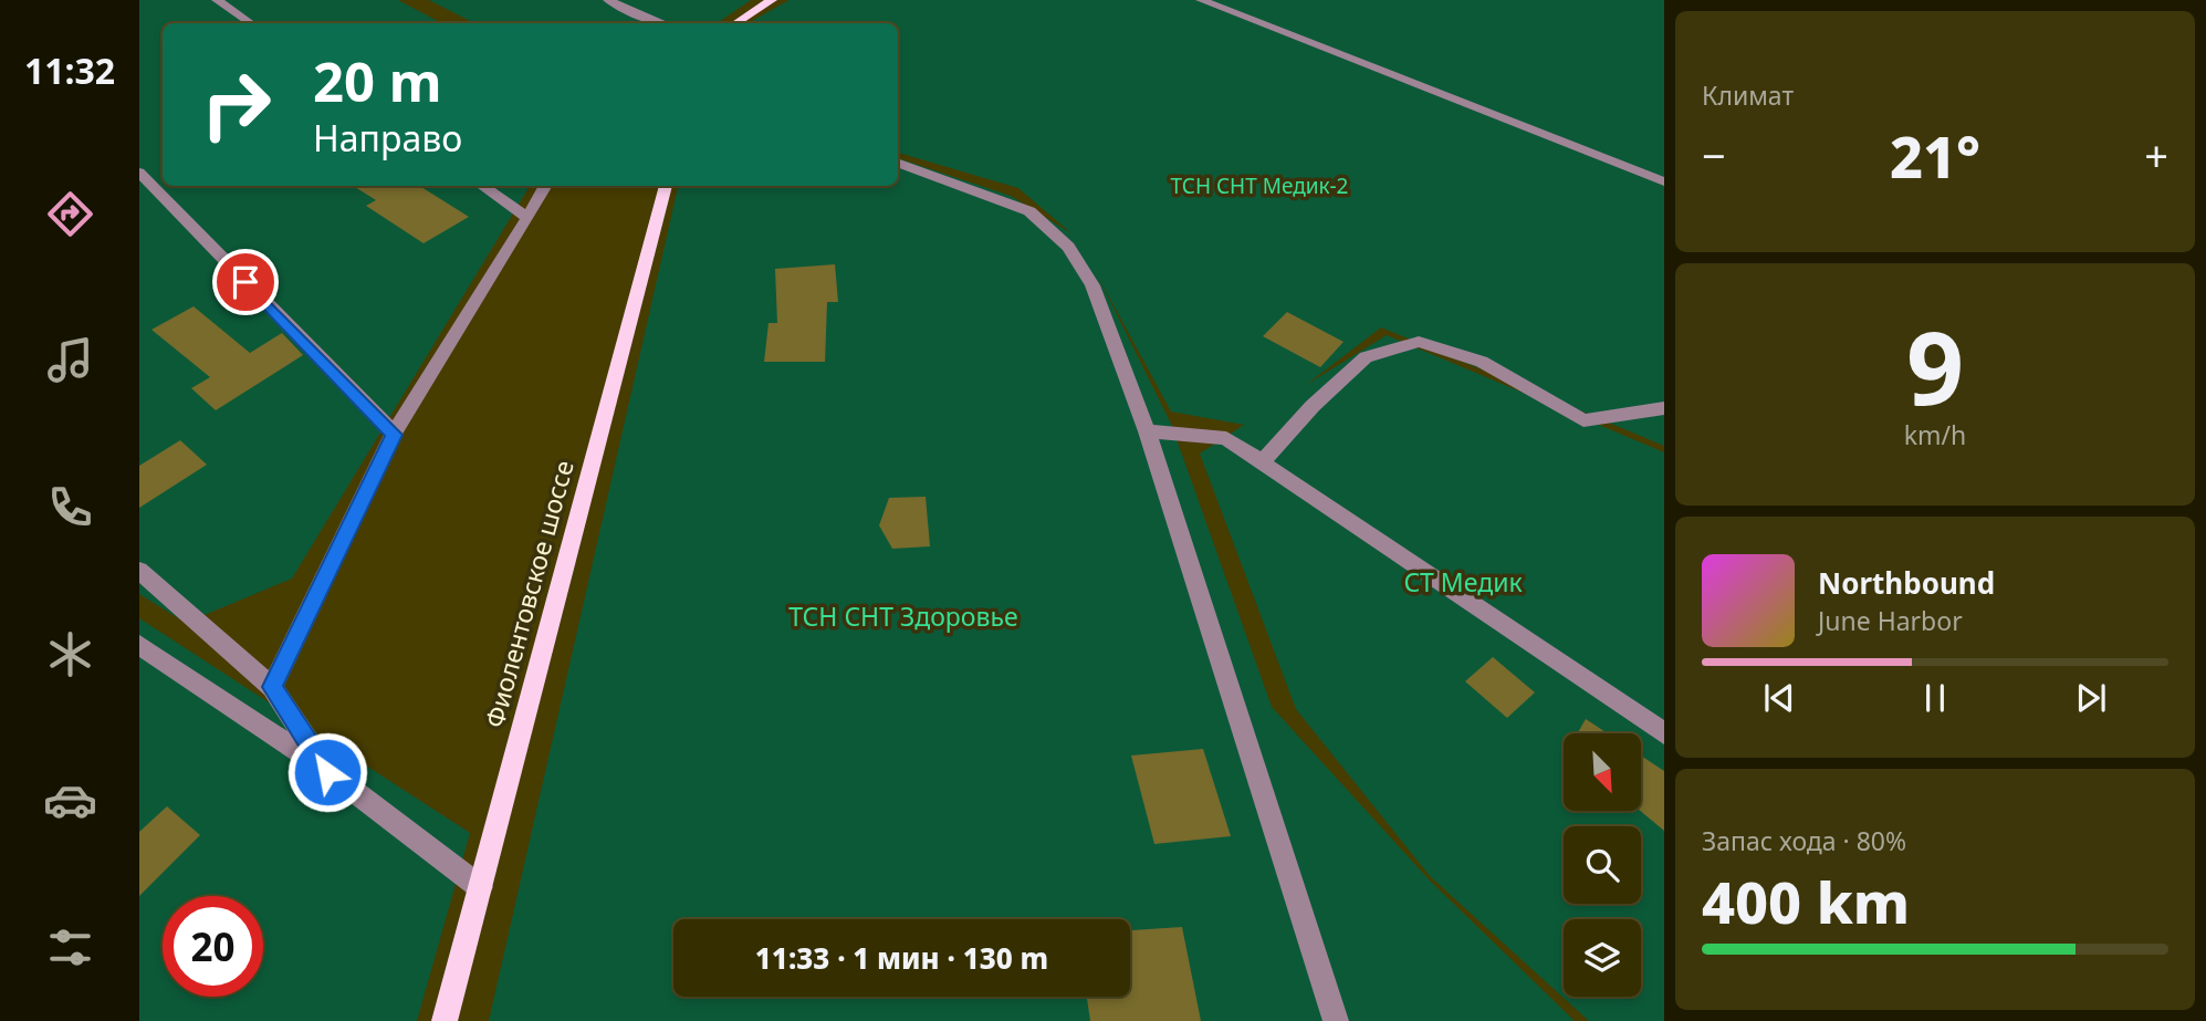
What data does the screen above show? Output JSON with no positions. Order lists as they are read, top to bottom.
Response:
{
  "streets": {
    "main road": ["Фиолентовское шоссе"]
  },
  "parks": ["ТСН СНТ Медик-2", "СТ Медик", "ТСН СНТ Здоровье"],
  "north": "bottom right",
  "page": {
    "tabs": "11:32",
    "tile": [
      "Климат",
      ["9", "km/h"],
      ["Запас хода · 80%", "400 km"]
    ],
    "turn": ["20 m", "Направо"],
    "heat": ["−", "21°", "+"],
    "song": ["Northbound", "June Harbor"],
    "limit": "20",
    "trip": "11:33 · 1 мин · 130 m"
  }
}
